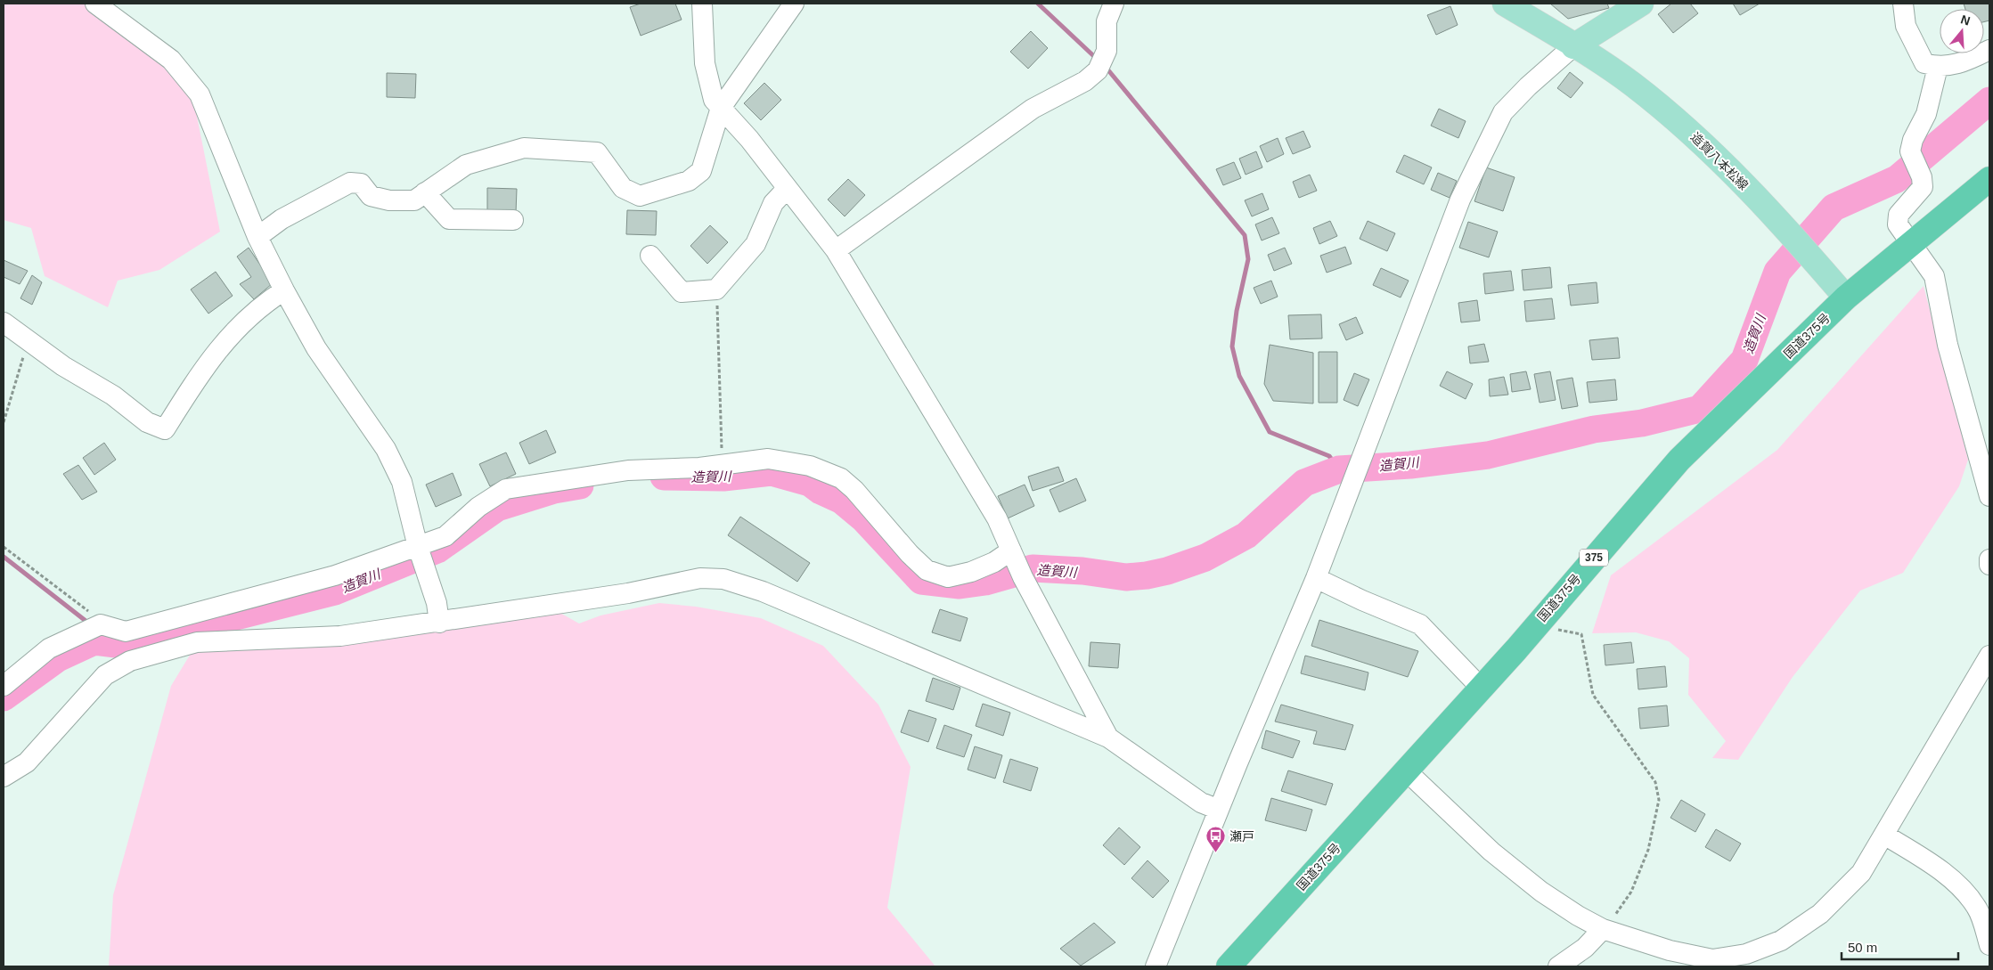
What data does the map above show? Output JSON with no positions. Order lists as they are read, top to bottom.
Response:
{
  "streets": {
    "highway": ["国道375号", "375"],
    "main road": ["造賀八本松線"]
  },
  "crossings": [
    ["造賀八本松線", "国道375号"]
  ],
  "water": ["造賀川"],
  "places": {
    "bus stop": ["瀬戸"]
  },
  "scale_bar": "50 m",
  "north": "top"
}
